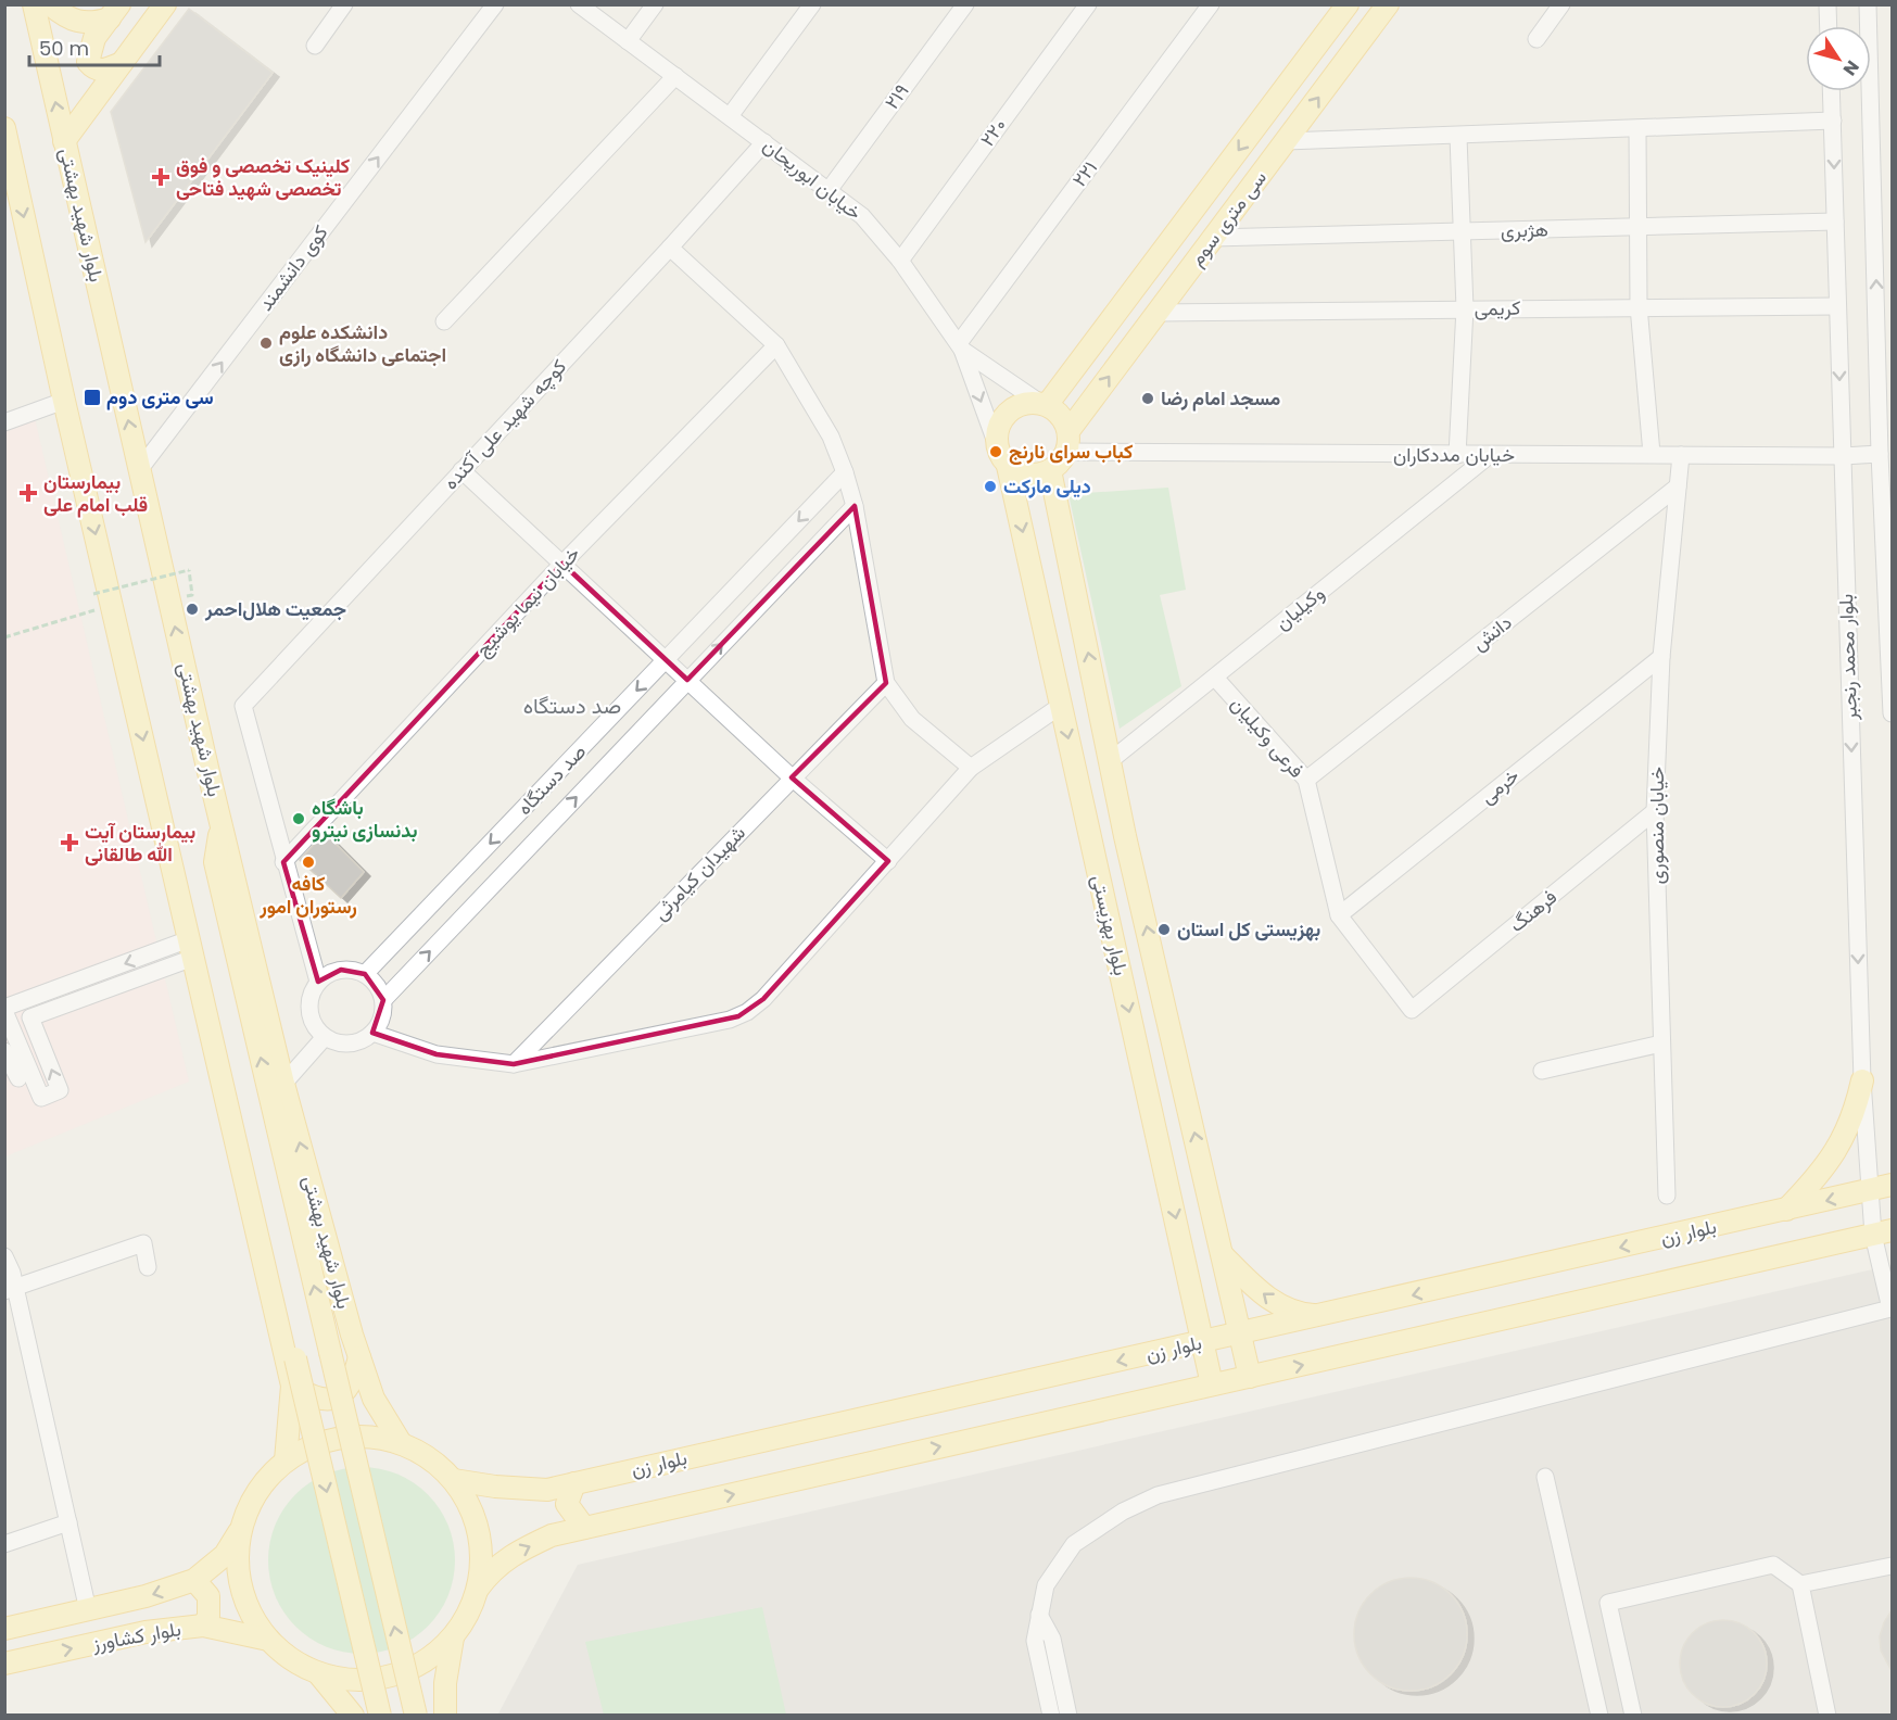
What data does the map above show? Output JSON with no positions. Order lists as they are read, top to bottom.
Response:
{
  "streets": {
    "main road": [
      "بلوار شهید بهشتی",
      "سی متری سوم",
      "بلوار بهزیستی",
      "بلوار زن",
      "بلوار کشاورز"
    ],
    "street": [
      "۲۱۹",
      "۲۲۰",
      "۲۲۱",
      "خیابان ابوریحان",
      "هژبری",
      "کوی دانشمند",
      "کریمی",
      "کوچه شهید علی آکنده",
      "خیابان مددکاران",
      "خیابان نیما یوشیج",
      "وکیلیان",
      "دانش",
      "بلوار محمد رنجبر",
      "فرعی وکیلیان",
      "صد دستگاه",
      "خرمی",
      "خیابان منصوری",
      "شهیدان کیامرثی",
      "فرهنگ"
    ]
  },
  "crossings": [
    ["۲۱۹", "خیابان ابوریحان"],
    ["۲۲۰", "خیابان ابوریحان"],
    ["۲۲۱", "خیابان ابوریحان"],
    ["خیابان ابوریحان", "سی متری سوم"],
    ["خیابان ابوریحان", "کوچه شهید علی آکنده"],
    ["خیابان ابوریحان", "خیابان مددکاران"],
    ["خیابان ابوریحان", "بلوار بهزیستی"],
    ["بلوار شهید بهشتی", "کوی دانشمند"],
    ["سی متری سوم", "هژبری"],
    ["سی متری سوم", "کریمی"],
    ["سی متری سوم", "خیابان مددکاران"],
    ["سی متری سوم", "بلوار بهزیستی"],
    ["هژبری", "بلوار محمد رنجبر"],
    ["کریمی", "بلوار محمد رنجبر"],
    ["کوچه شهید علی آکنده", "خیابان نیما یوشیج"],
    ["خیابان مددکاران", "وکیلیان"],
    ["خیابان مددکاران", "بلوار محمد رنجبر"],
    ["خیابان مددکاران", "خیابان منصوری"],
    ["خیابان مددکاران", "بلوار بهزیستی"],
    ["وکیلیان", "فرعی وکیلیان"],
    ["وکیلیان", "بلوار بهزیستی"],
    ["دانش", "فرعی وکیلیان"],
    ["دانش", "خیابان منصوری"],
    ["بلوار محمد رنجبر", "بلوار زن"],
    ["فرعی وکیلیان", "خرمی"],
    ["فرعی وکیلیان", "فرهنگ"],
    ["خرمی", "خیابان منصوری"],
    ["خرمی", "فرهنگ"],
    ["خیابان منصوری", "فرهنگ"],
    ["بلوار بهزیستی", "بلوار زن"]
  ],
  "one_way": ["کوی دانشمند"],
  "districts": ["صد دستگاه"],
  "places": {
    "health": ["کلینیک تخصصی و فوق تخصصی شهید فتاحی", "بیمارستان قلب امام علی", "بیمارستان آیت الله طالقانی"],
    "other": [
      "دانشکده علوم اجتماعی دانشگاه رازی",
      "مسجد امام رضا",
      "کباب سرای نارنج",
      "دیلی مارکت",
      "جمعیت هلال‌احمر",
      "باشگاه بدنسازی نیترو",
      "کافه رستوران امور",
      "بهزیستی کل استان"
    ],
    "transit": ["سی متری دوم"]
  },
  "scale_bar": "50 m",
  "north": "bottom right"
}
